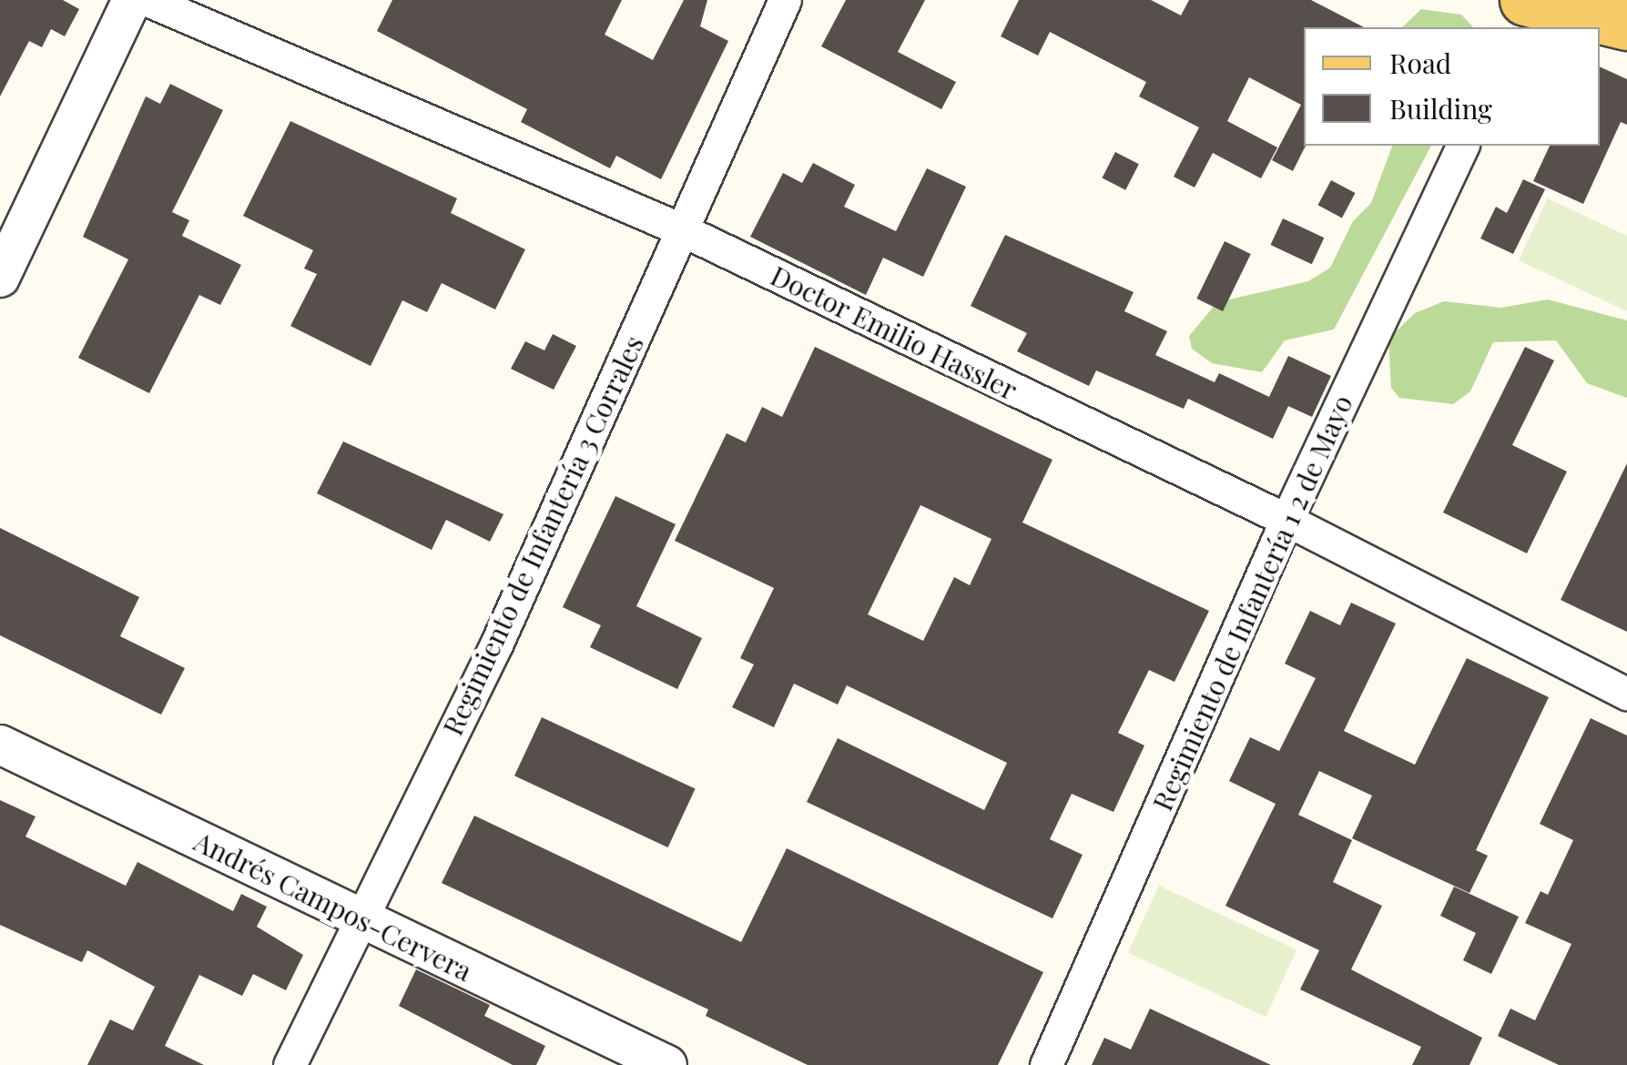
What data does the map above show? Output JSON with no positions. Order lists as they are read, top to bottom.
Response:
{
  "streets": {
    "street": [
      "Doctor Emilio Hassler",
      "Regimiento de Infantería 3 Corrales",
      "Regimiento de Infantería 1 2 de Mayo",
      "Andrés Campos-Cervera"
    ]
  },
  "crossings": [
    ["Doctor Emilio Hassler", "Regimiento de Infantería 3 Corrales"],
    ["Doctor Emilio Hassler", "Regimiento de Infantería 1 2 de Mayo"],
    ["Regimiento de Infantería 3 Corrales", "Andrés Campos-Cervera"]
  ],
  "legend": ["Road", "Building"]
}
